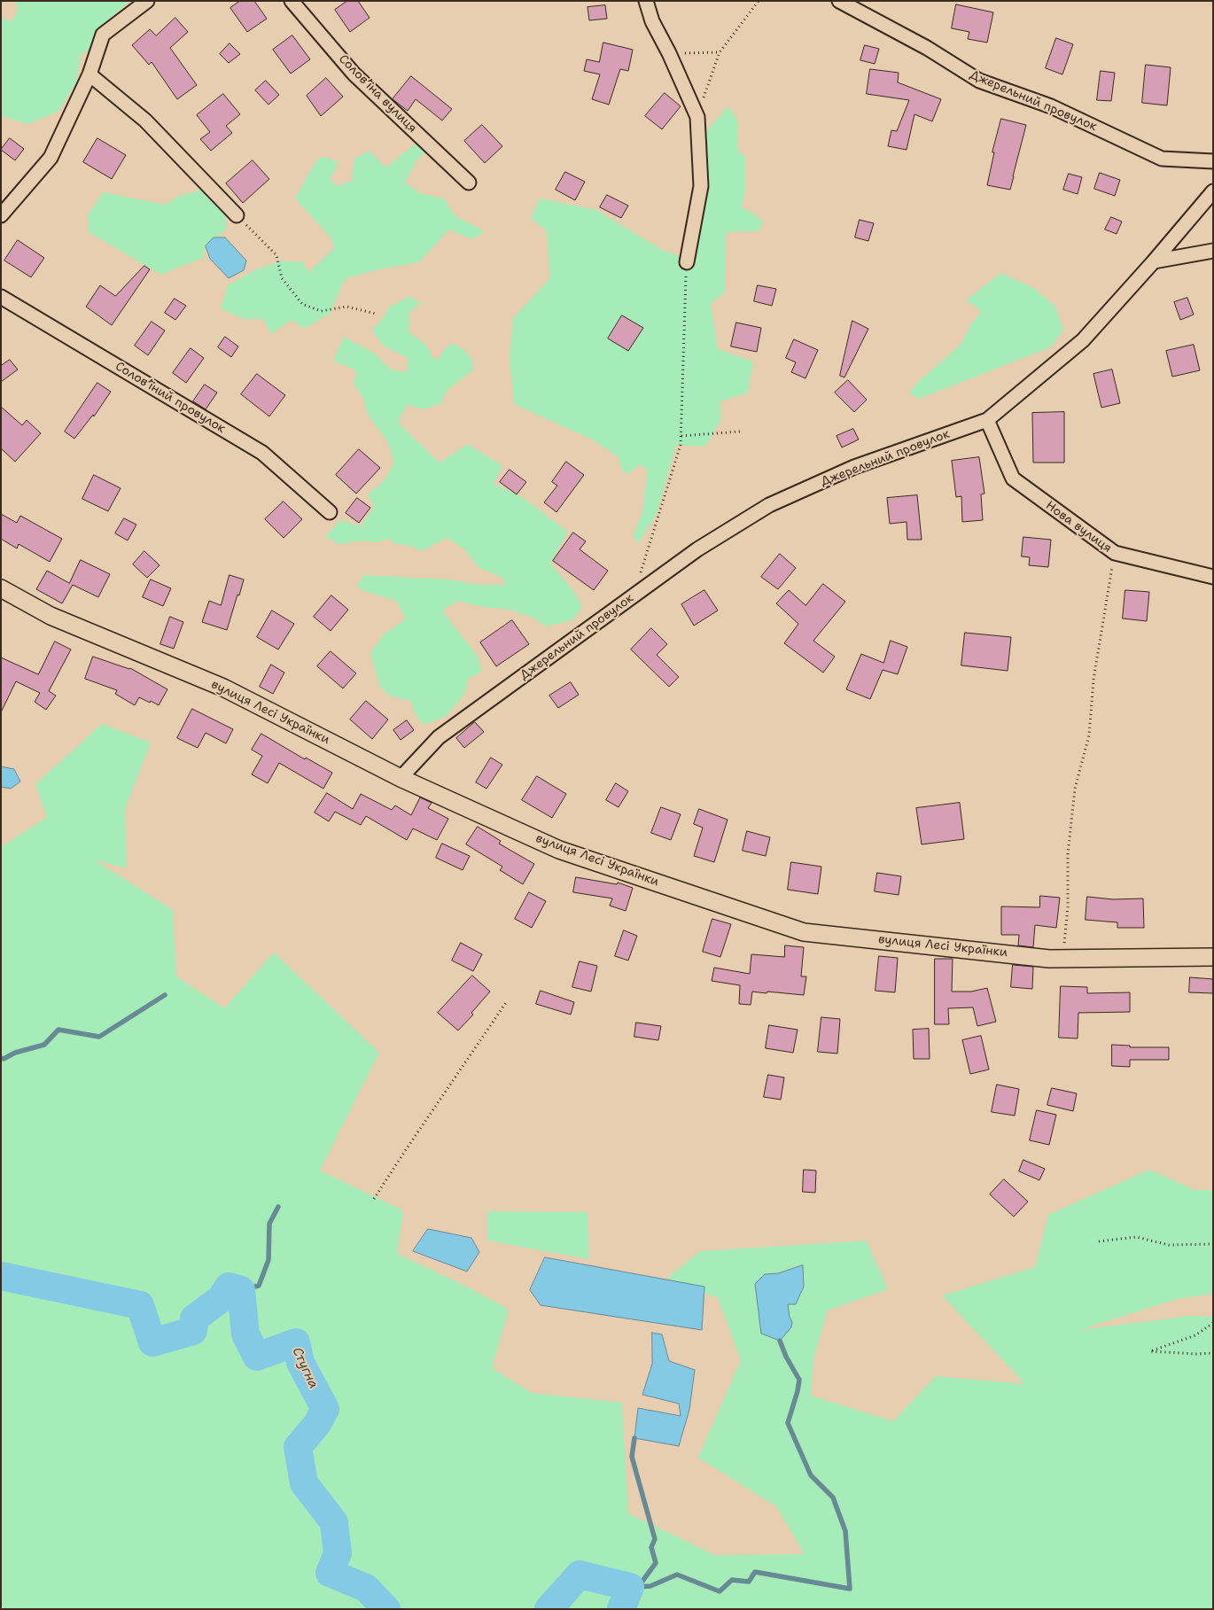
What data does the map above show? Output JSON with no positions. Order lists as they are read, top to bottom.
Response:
{
  "streets": {
    "street": [
      "Соловʼїна вулиця",
      "Джерельний провулок",
      "Соловʼїний провулок",
      "Нова вулиця",
      "вулиця Лесі Українки"
    ]
  },
  "crossings": [
    ["Джерельний провулок", "Нова вулиця"],
    ["Джерельний провулок", "вулиця Лесі Українки"]
  ],
  "water": ["Стугна"]
}
